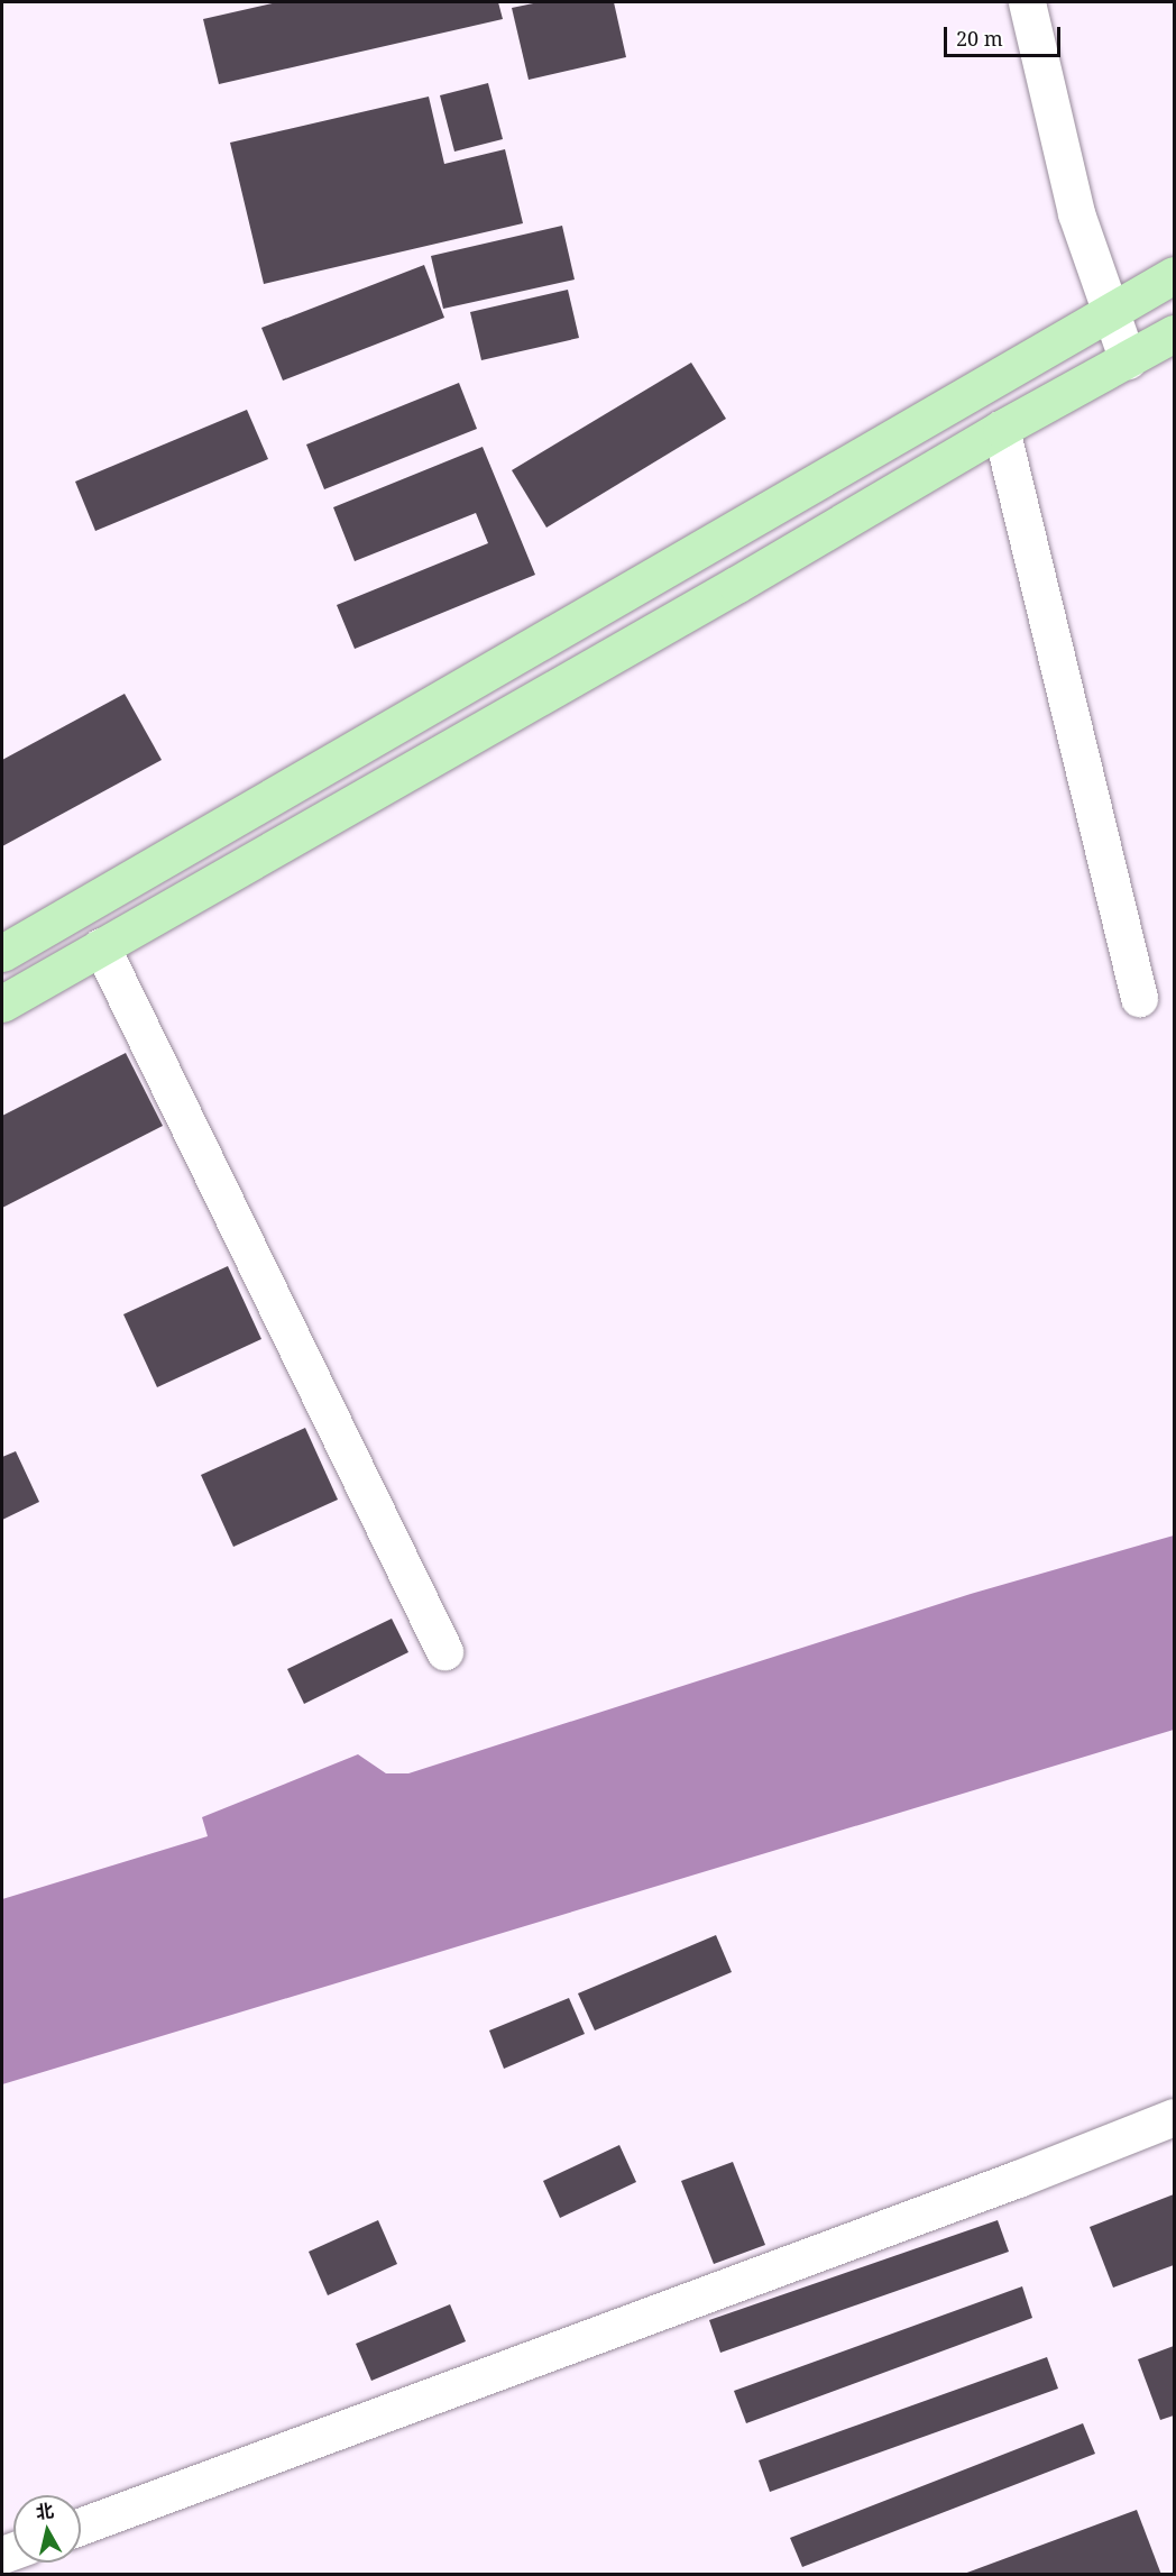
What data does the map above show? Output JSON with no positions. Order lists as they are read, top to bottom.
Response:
{
  "scale_bar": "20 m",
  "north": "top"
}
